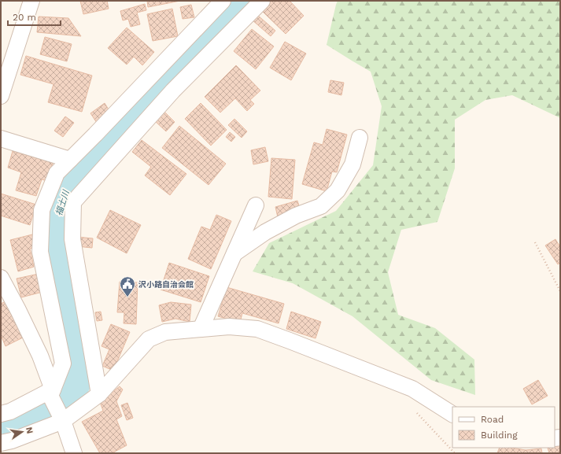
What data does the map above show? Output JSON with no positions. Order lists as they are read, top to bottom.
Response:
{
  "water": ["福士川"],
  "places": {
    "public building": ["沢小路自治会館"]
  },
  "legend": ["Road", "Building"],
  "scale_bar": "20 m",
  "north": "right"
}
